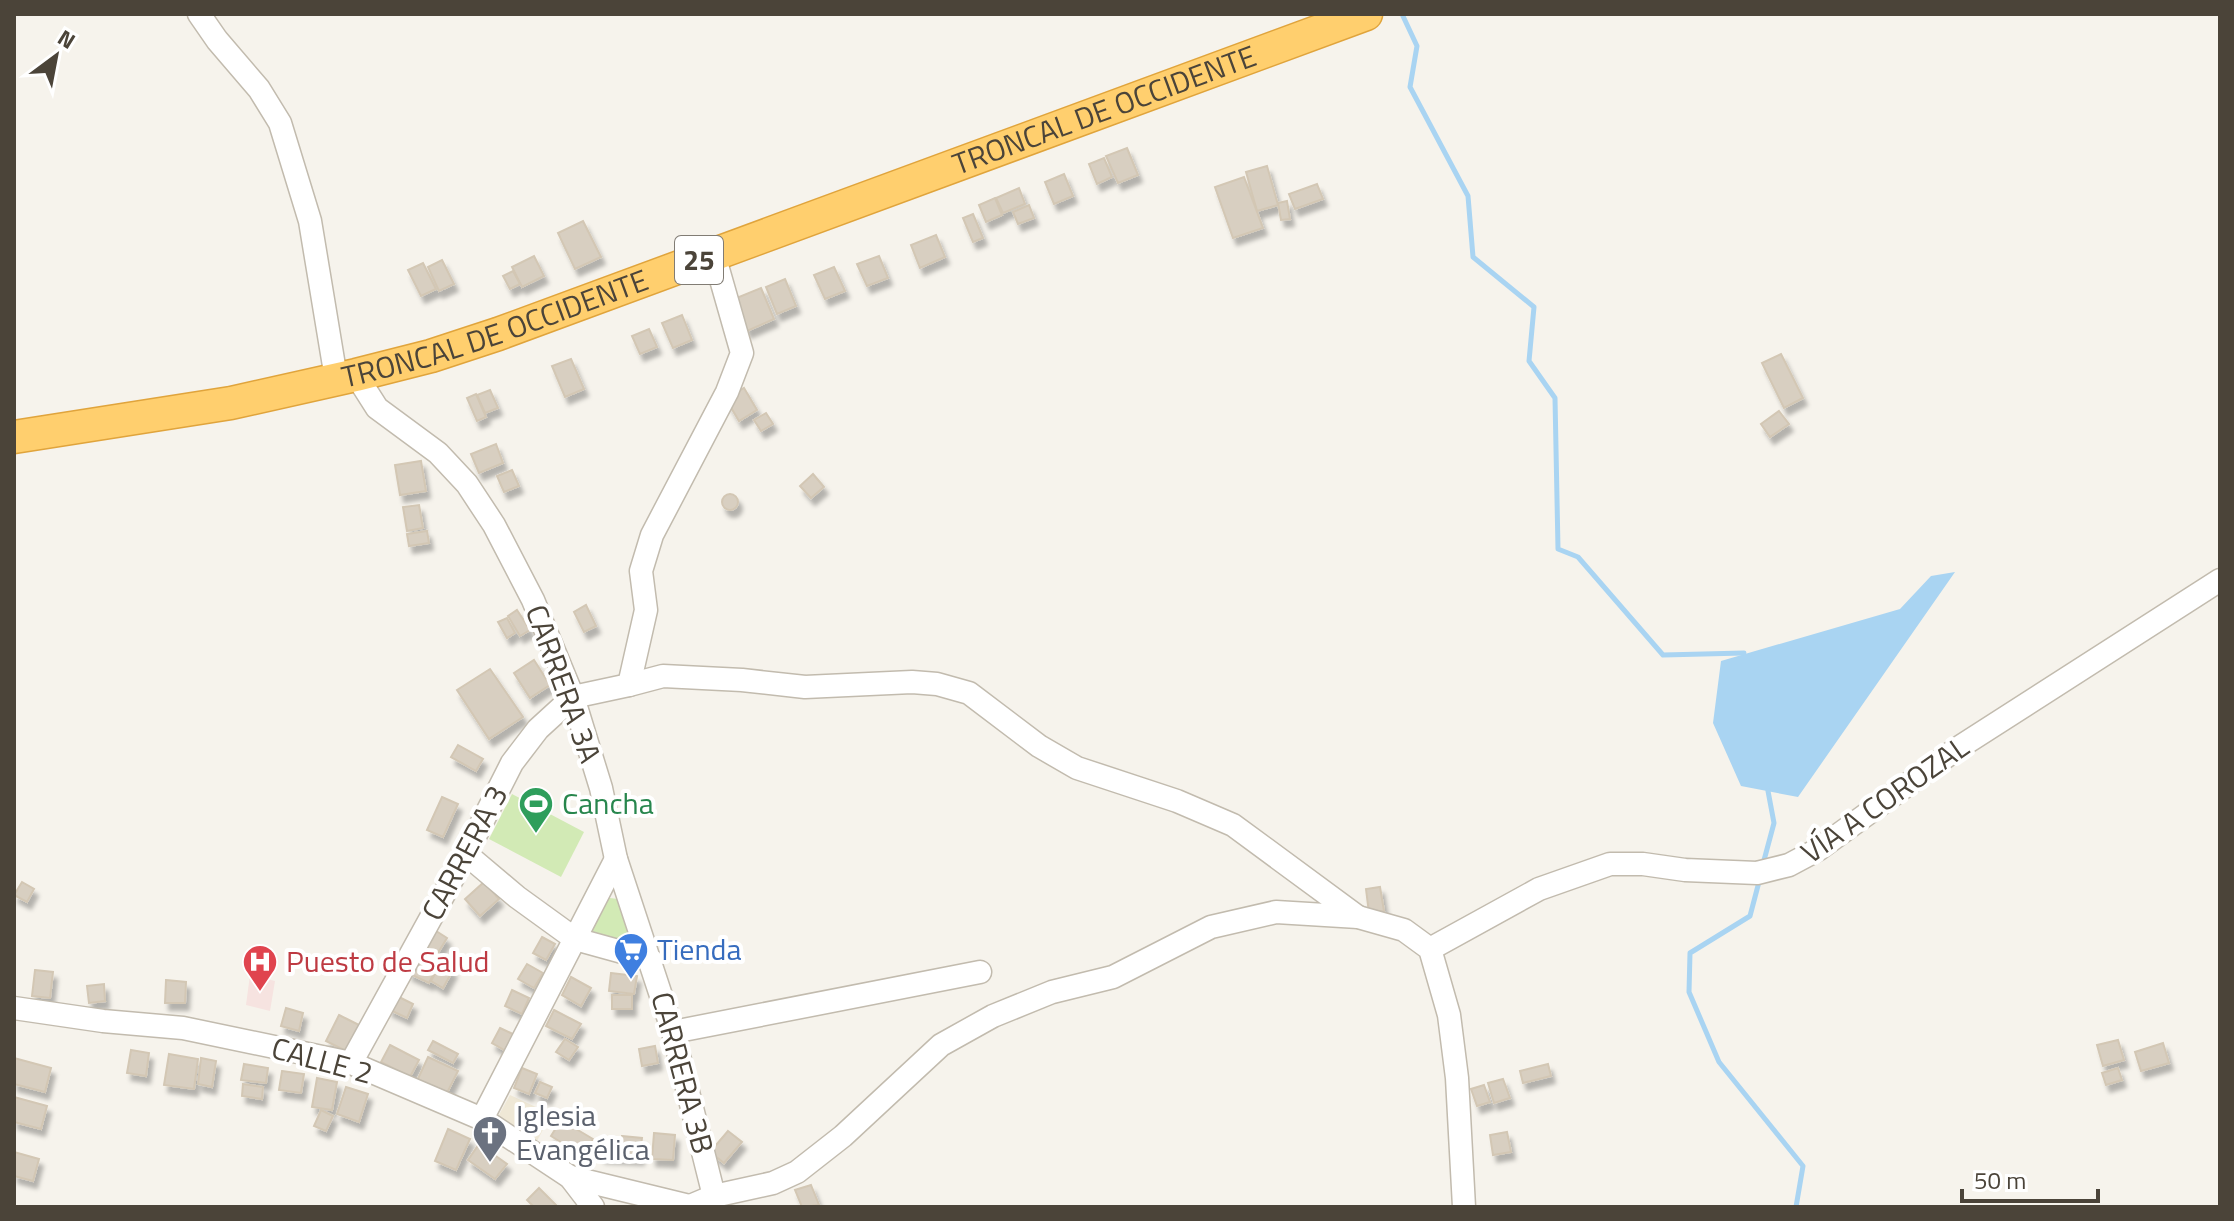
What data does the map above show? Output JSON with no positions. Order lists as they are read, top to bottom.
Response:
{
  "streets": {
    "highway": ["TRONCAL DE OCCIDENTE", "25"],
    "street": [
      "CARRERA 3A",
      "VÍA A COROZAL",
      "CARRERA 3",
      "CALLE 2",
      "CARRERA 3B"
    ]
  },
  "crossings": [
    ["TRONCAL DE OCCIDENTE", "CARRERA 3A"],
    ["CARRERA 3A", "CARRERA 3"],
    ["CARRERA 3A", "CARRERA 3B"],
    ["CARRERA 3", "CALLE 2"]
  ],
  "places": {
    "sports": ["Cancha"],
    "supermarket": ["Tienda"],
    "hospital": ["Puesto de Salud"],
    "church": ["Iglesia Evangélica"]
  },
  "scale_bar": "50 m",
  "north": "top right"
}
